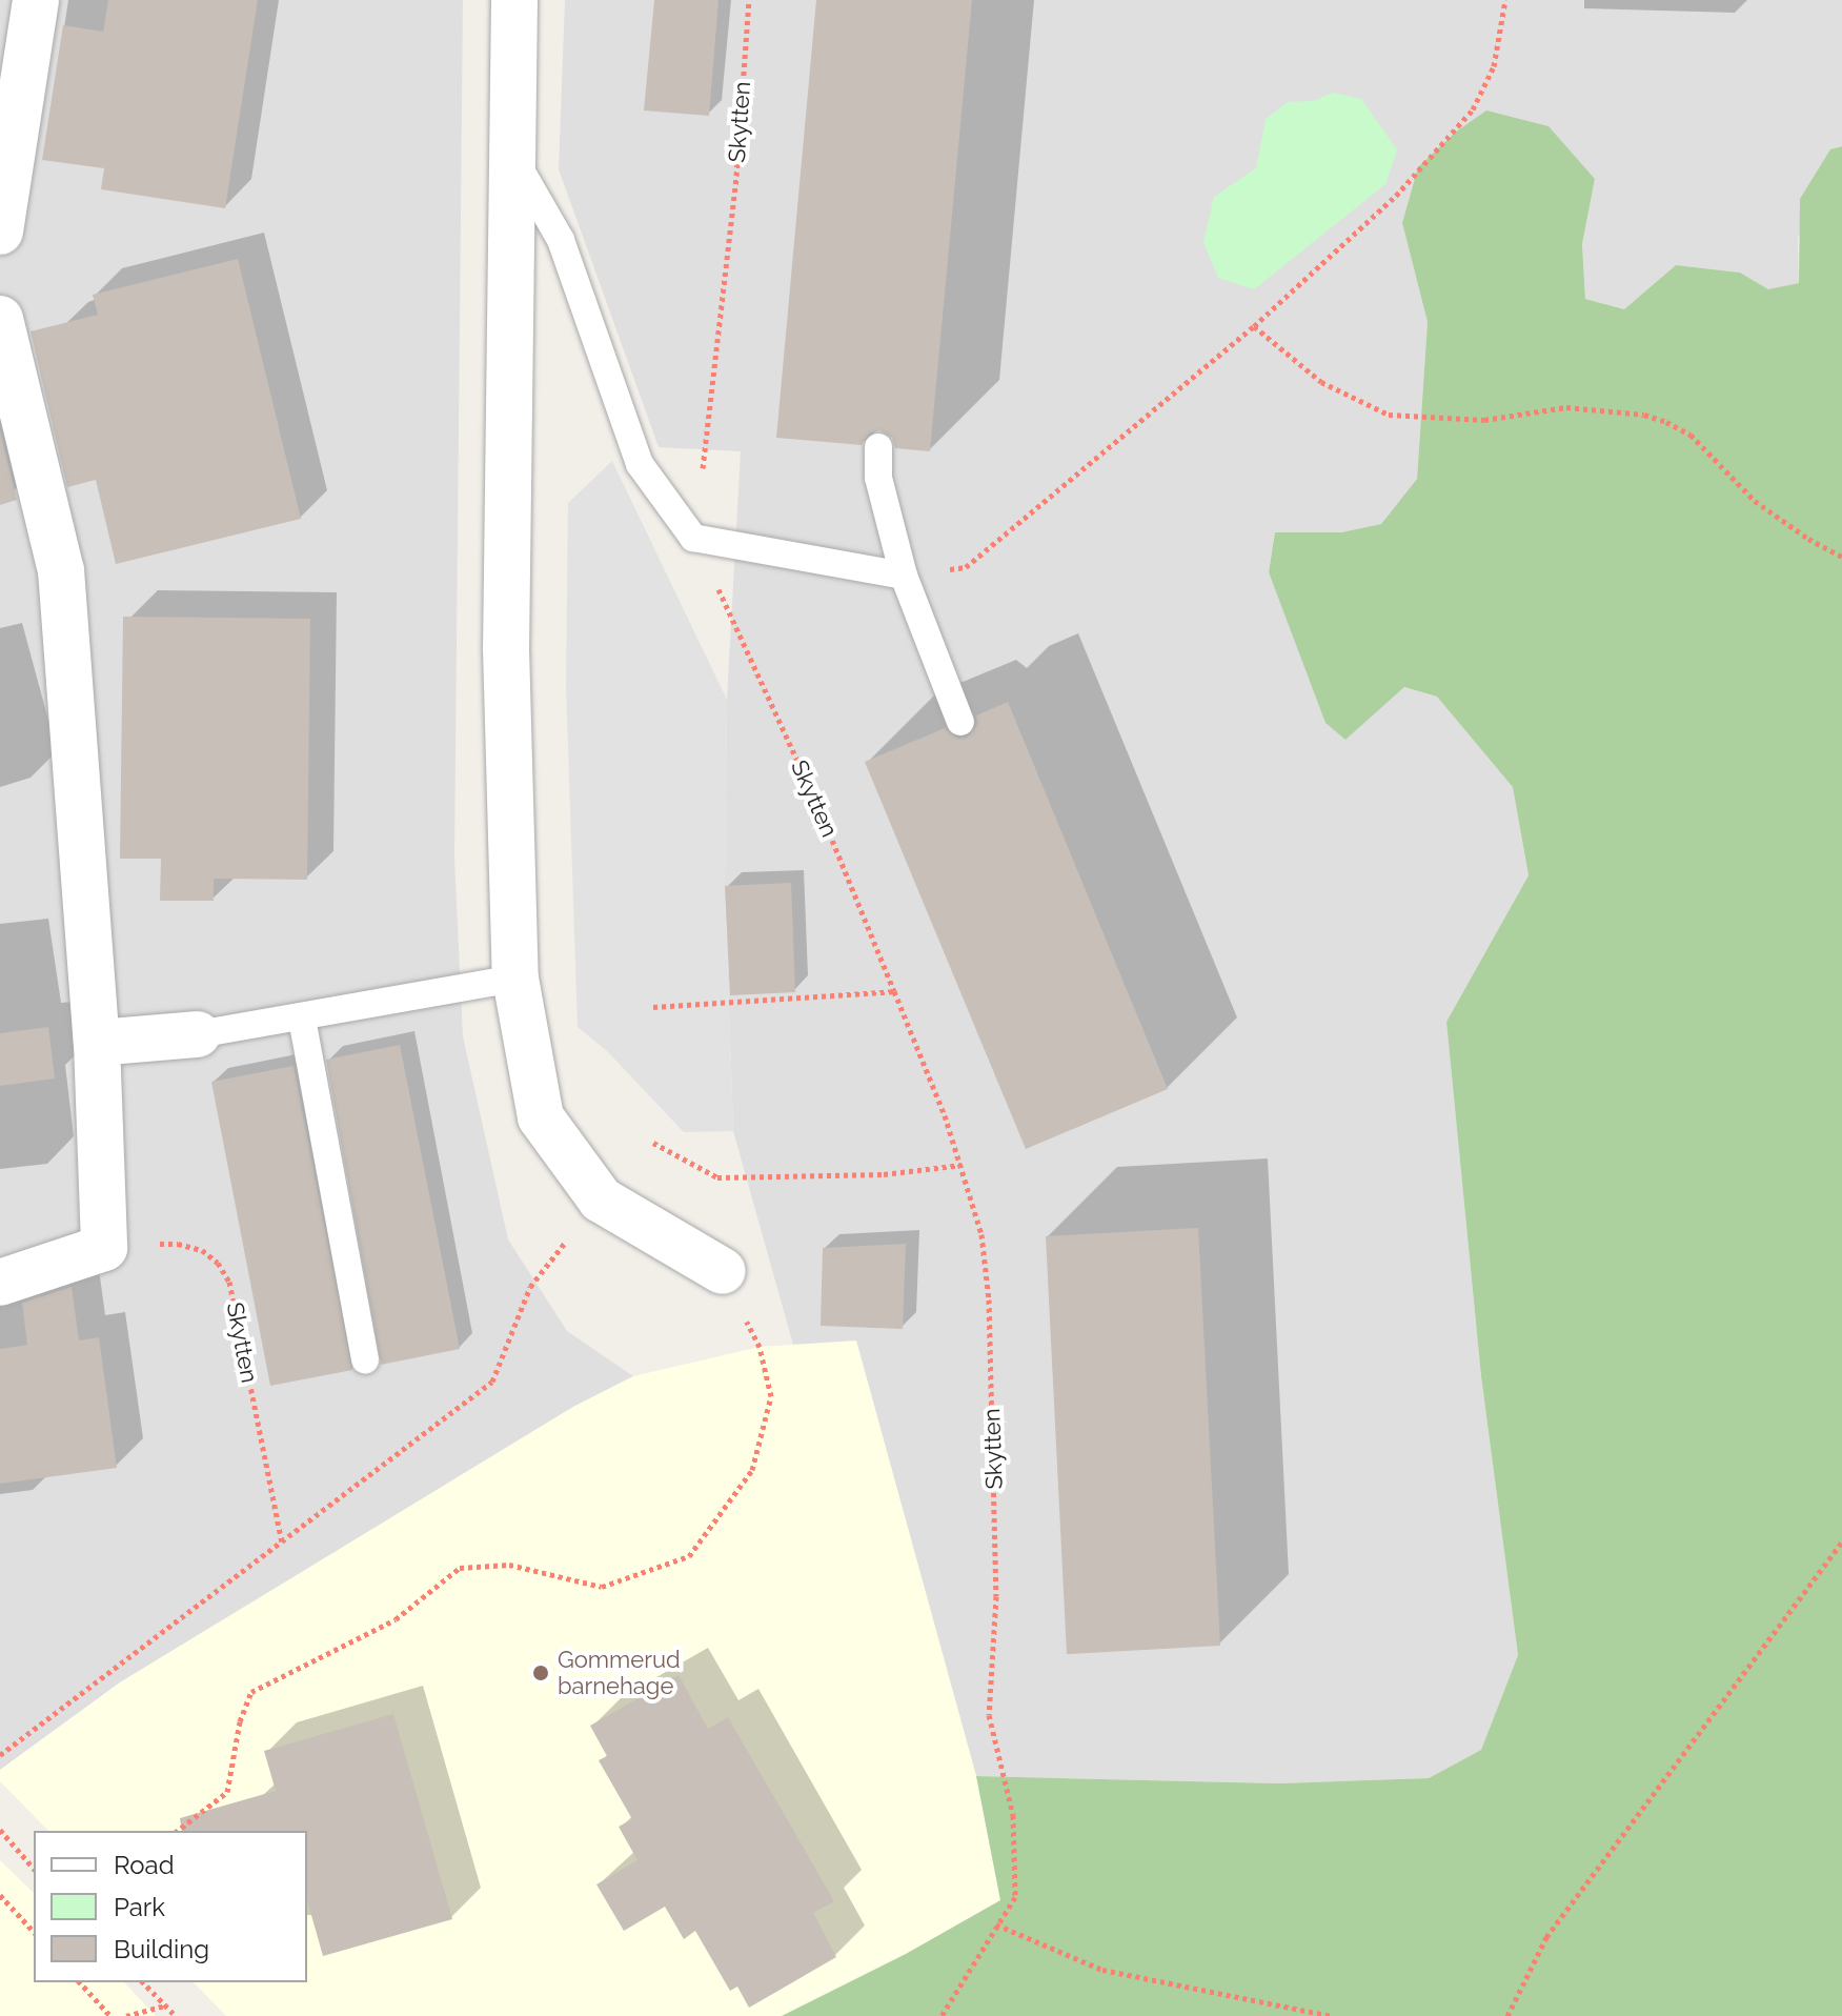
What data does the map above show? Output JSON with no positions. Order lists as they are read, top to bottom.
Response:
{
  "streets": {
    "path": ["Skytten"]
  },
  "places": ["Gommerud barnehage"],
  "legend": ["Road", "Park", "Building"]
}
